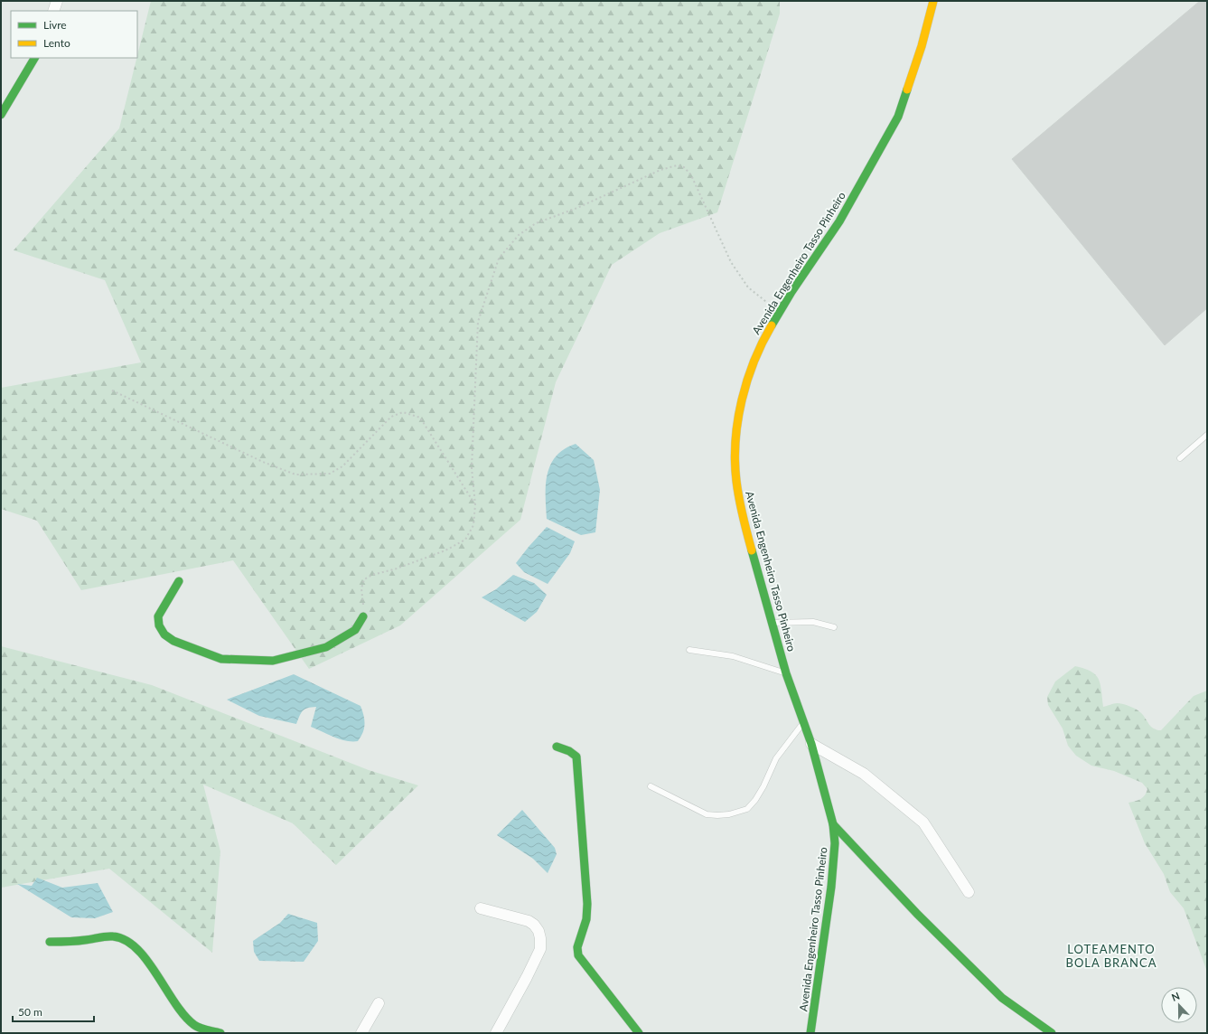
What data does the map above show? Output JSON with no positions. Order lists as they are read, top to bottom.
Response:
{
  "streets": {
    "street": ["Avenida Engenheiro Tasso Pinheiro"]
  },
  "districts": ["LOTEAMENTO BOLA BRANCA"],
  "legend": ["Livre", "Lento"],
  "scale_bar": "50 m",
  "north": "top"
}
